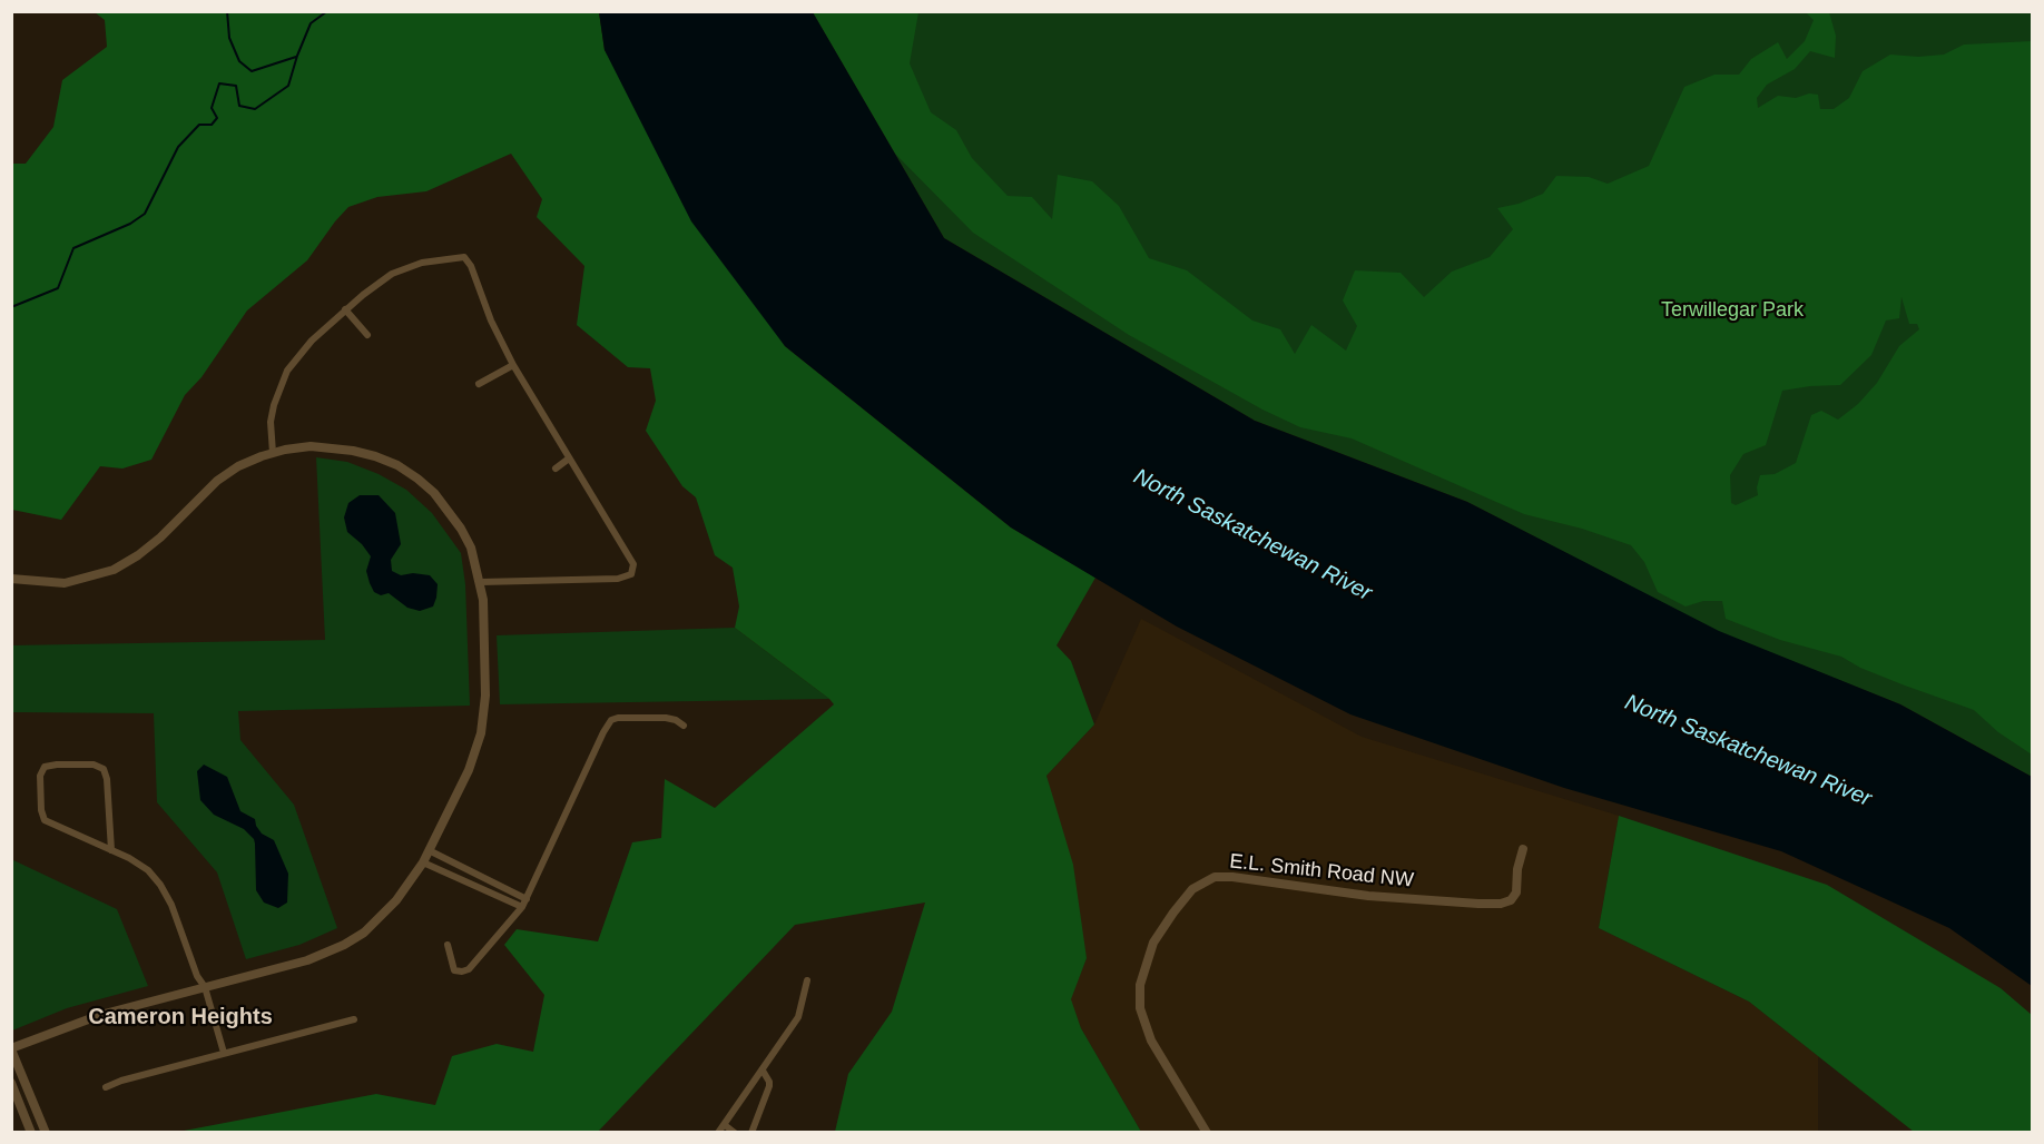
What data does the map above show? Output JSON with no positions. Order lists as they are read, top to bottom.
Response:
{
  "streets": {
    "street": ["E.L. Smith Road NW"]
  },
  "districts": ["Cameron Heights"],
  "water": ["North Saskatchewan River"],
  "parks": ["Terwillegar Park"]
}
